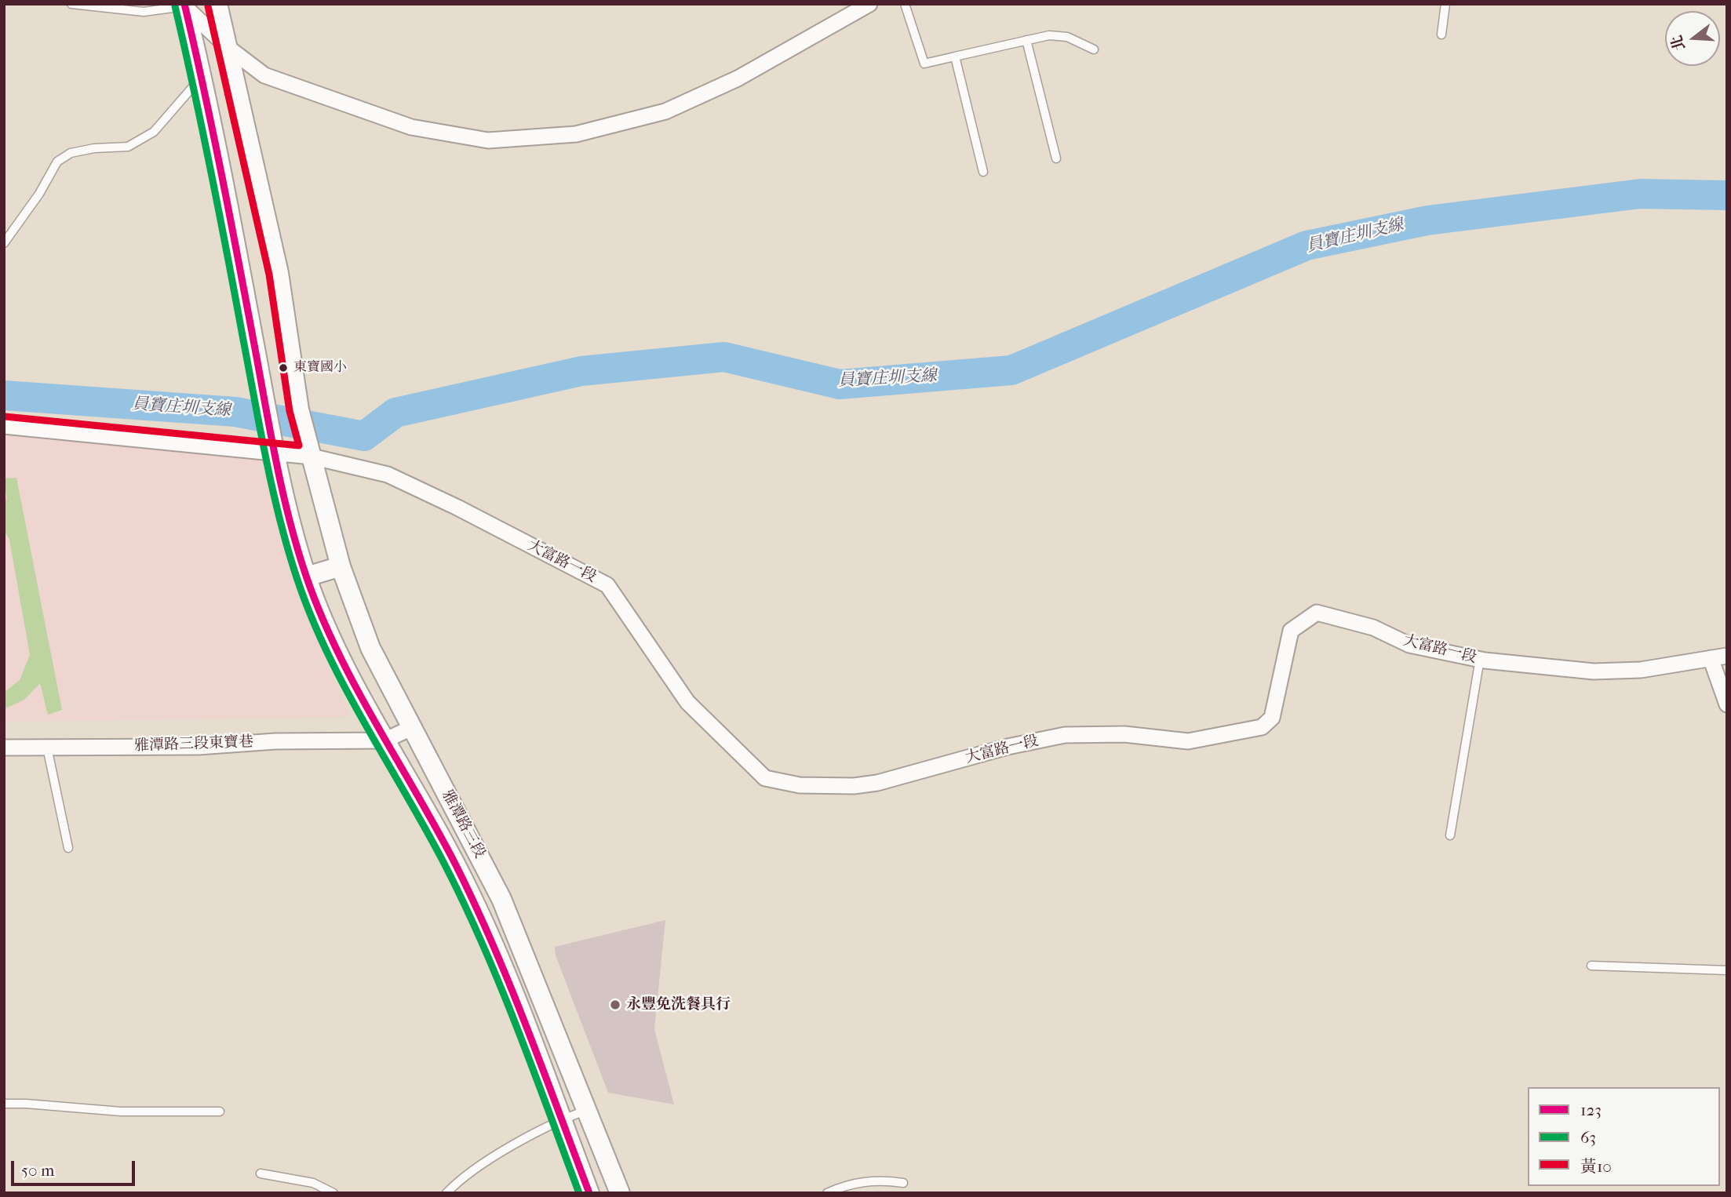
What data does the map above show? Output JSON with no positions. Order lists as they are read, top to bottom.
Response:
{
  "streets": {
    "street": ["大富路一段", "雅潭路三段東寶巷", "雅潭路三段"]
  },
  "crossings": [
    ["大富路一段", "雅潭路三段"],
    ["雅潭路三段東寶巷", "雅潭路三段"]
  ],
  "water": ["員寶庄圳支線"],
  "places": ["東寶國小", "永豐免洗餐具行"],
  "lines": ["transit line 123", "transit line 63", "transit line 黃10"],
  "legend": ["123", "63", "黃10"],
  "scale_bar": "50 m",
  "north": "left"
}
